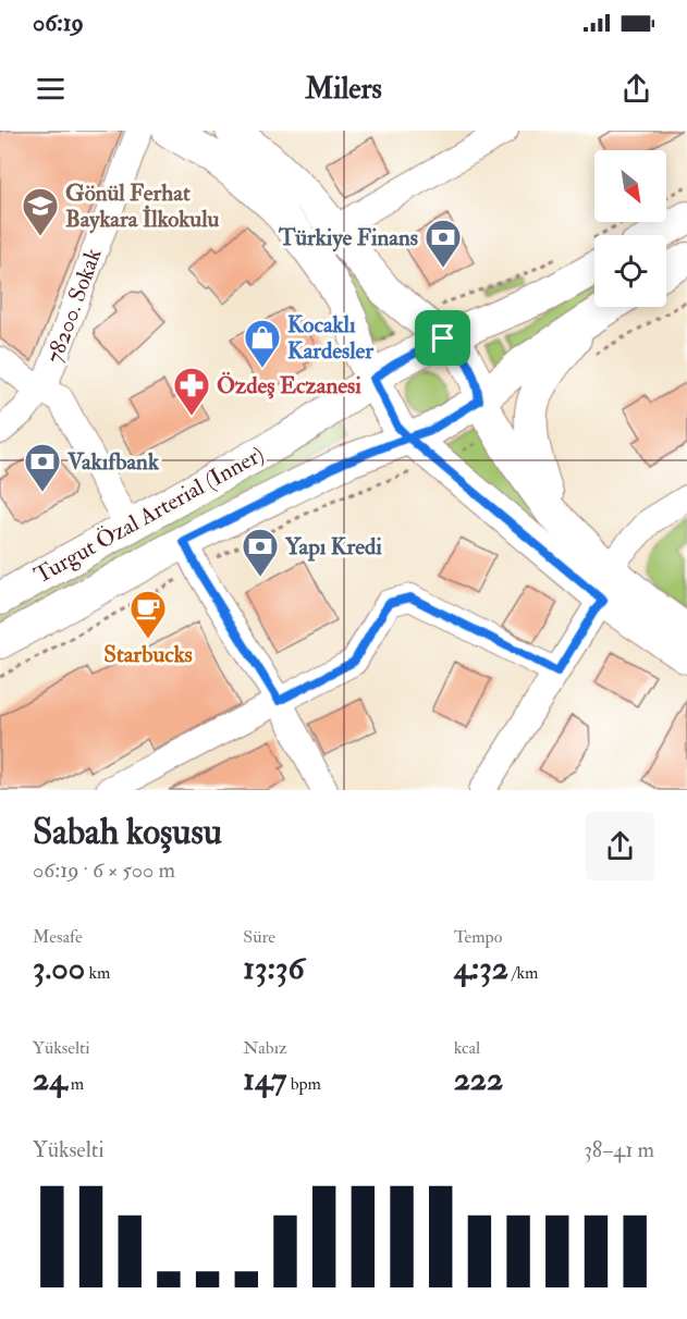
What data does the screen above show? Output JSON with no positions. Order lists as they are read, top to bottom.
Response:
{
  "streets": {
    "main road": ["Turgut Özal Arterial (Inner)"],
    "street": ["78200. Sokak"]
  },
  "places": {
    "school or university": ["Gönül Ferhat Baykara İlkokulu"],
    "bank": ["Türkiye Finans", "Vakıfbank", "Yapı Kredi"],
    "shop": ["Kocaklı Kardesler"],
    "pharmacy": ["Özdeş Eczanesi"],
    "cafe": ["Starbucks"]
  },
  "north": "bottom right",
  "page": {
    "status": "06:19",
    "header": "Milers",
    "heading": ["Sabah koşusu", "06:19 · 6 × 500 m"],
    "stats": [
      ["Mesafe", "3.00 km"],
      ["Süre", "13:36"],
      ["Tempo", "4:32 /km"],
      ["Yükselti", "24 m"],
      ["Nabız", "147 bpm"],
      ["kcal", "222"]
    ],
    "chart": ["Yükselti", "38–41 m"]
  }
}
